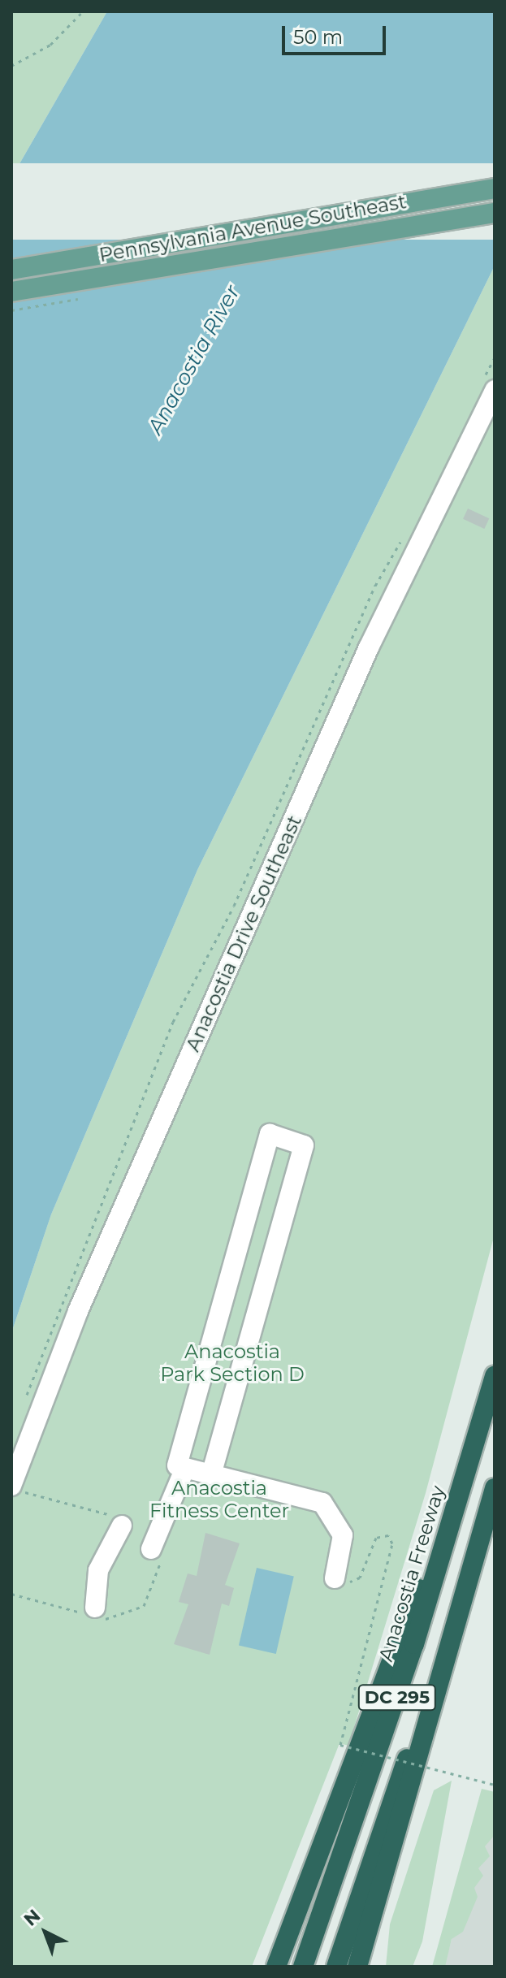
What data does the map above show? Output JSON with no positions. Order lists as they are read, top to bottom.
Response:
{
  "streets": {
    "highway": ["Anacostia Freeway", "DC 295"],
    "main road": ["Pennsylvania Avenue Southeast"],
    "street": ["Anacostia Drive Southeast"]
  },
  "water": ["Anacostia River"],
  "parks": ["Anacostia Park Section D", "Anacostia Fitness Center"],
  "scale_bar": "50 m",
  "north": "top left"
}
